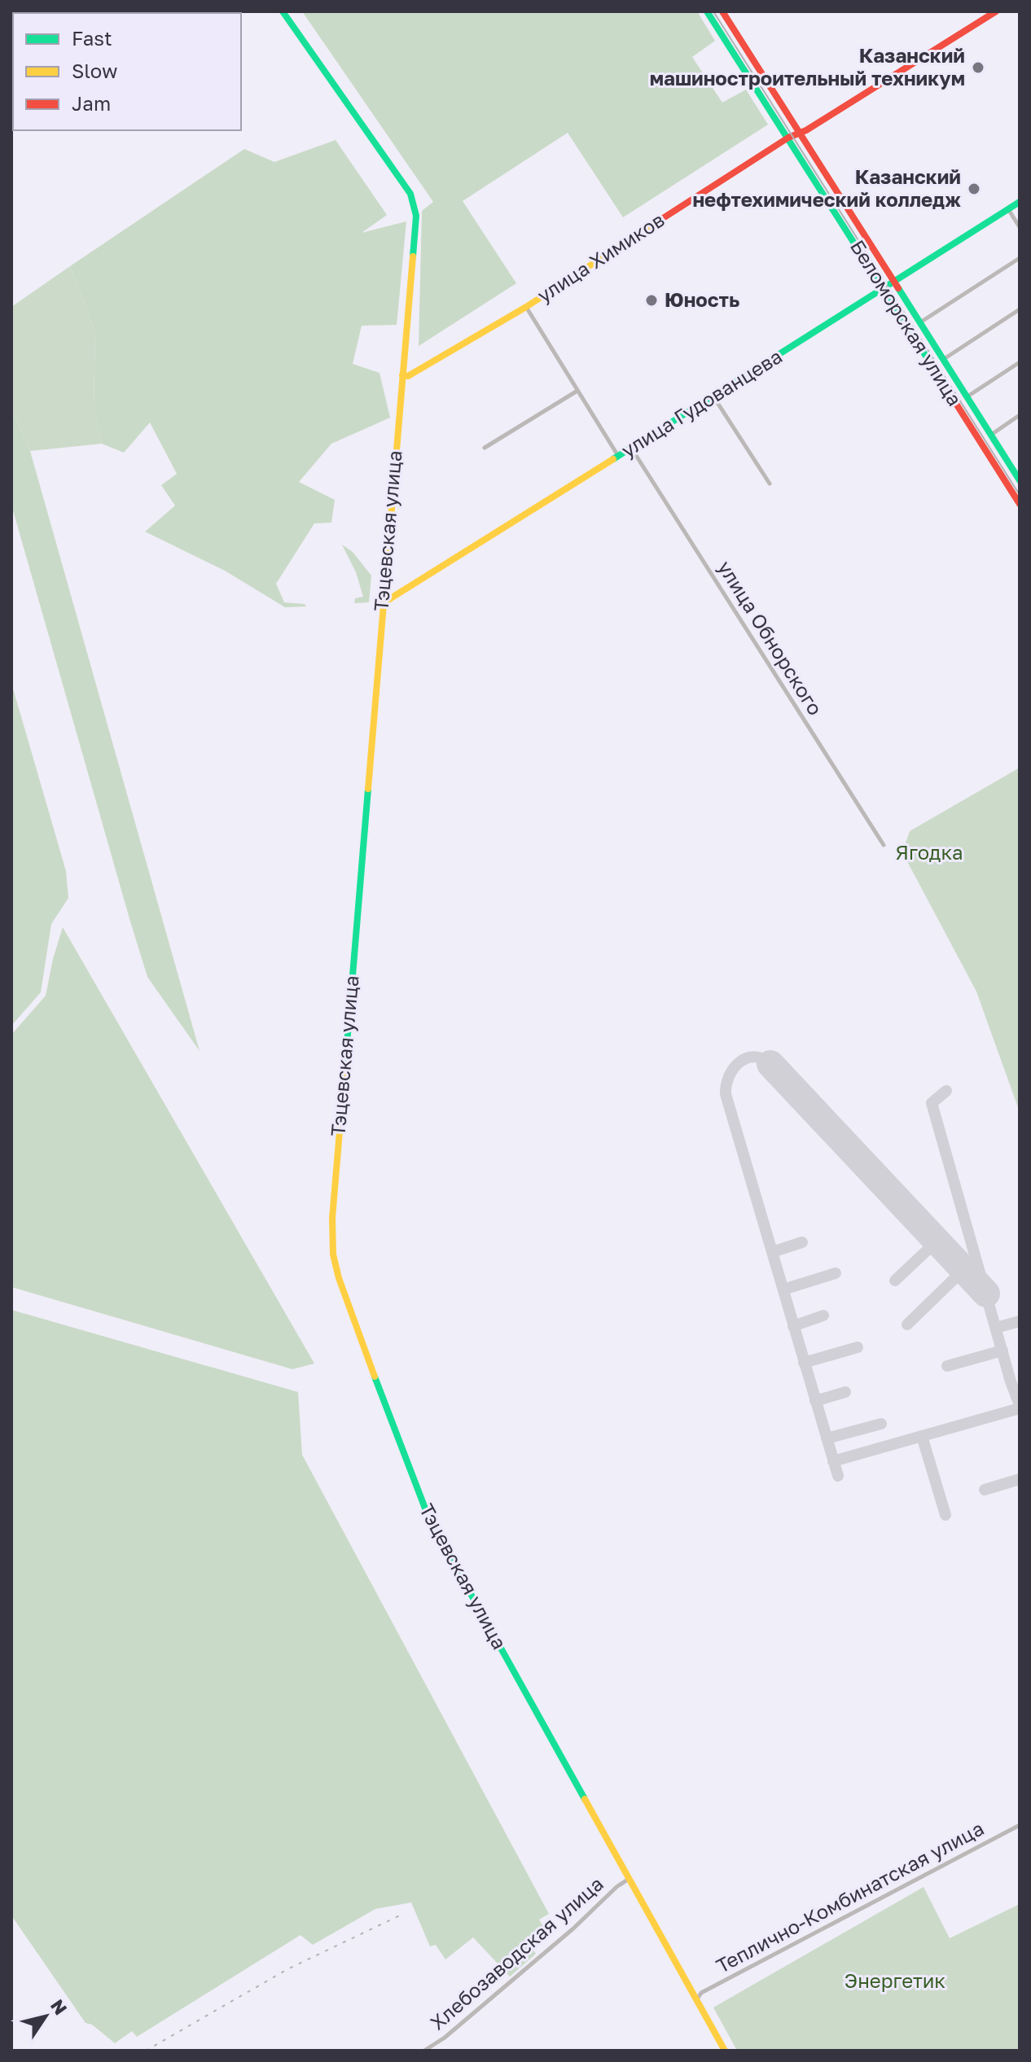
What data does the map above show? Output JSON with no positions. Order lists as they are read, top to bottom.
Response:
{
  "streets": {
    "main road": [
      "улица Химиков",
      "Беломорская улица",
      "улица Гудованцева",
      "Тэцевская улица"
    ],
    "street": ["улица Обнорского", "Теплично-Комбинатская улица", "Хлебозаводская улица"]
  },
  "crossings": [
    ["улица Химиков", "Беломорская улица"],
    ["улица Химиков", "Тэцевская улица"],
    ["Беломорская улица", "улица Гудованцева"],
    ["улица Гудованцева", "Тэцевская улица"],
    ["улица Гудованцева", "улица Обнорского"],
    ["Тэцевская улица", "Теплично-Комбинатская улица"],
    ["Тэцевская улица", "Хлебозаводская улица"]
  ],
  "parks": ["Ягодка", "Энергетик"],
  "places": ["Казанский машиностроительный техникум", "Казанский нефтехимический колледж", "Юность"],
  "legend": ["Fast", "Slow", "Jam"],
  "north": "top right"
}
